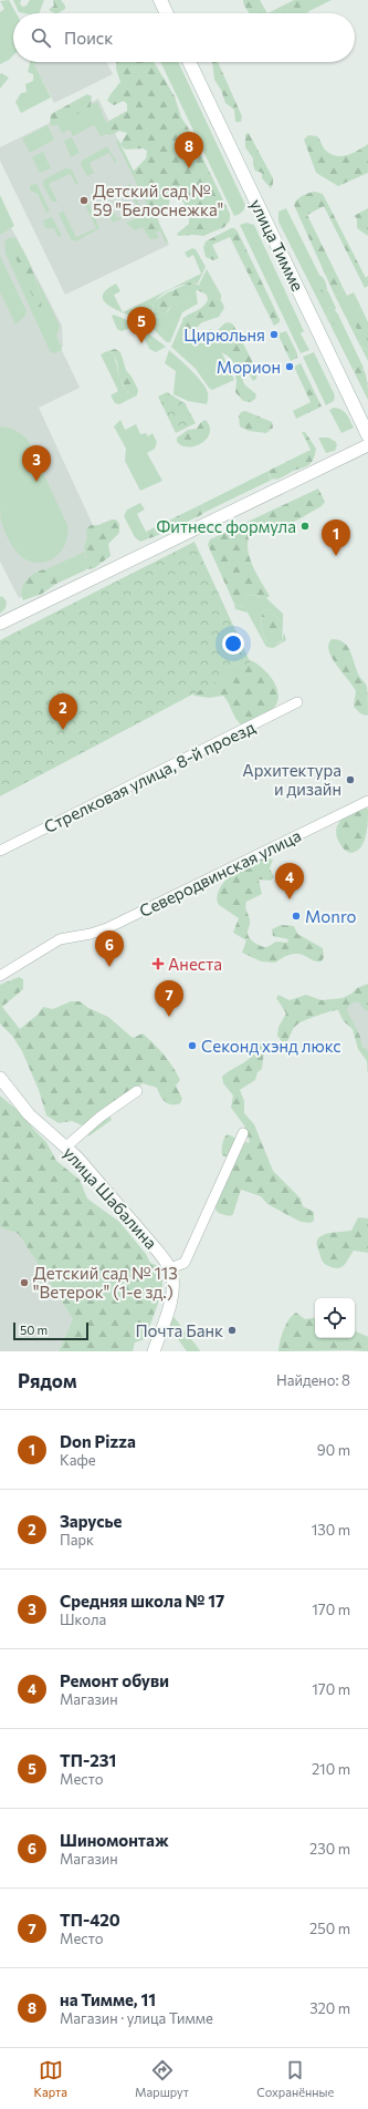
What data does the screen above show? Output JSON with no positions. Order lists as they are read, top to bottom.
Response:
{
  "streets": {
    "main road": ["улица Тимме"],
    "street": ["Стрелковая улица, 8-й проезд", "Северодвинская улица", "улица Шабалина"]
  },
  "places": {
    "other": [
      "Детский сад № 59 \"Белоснежка\"",
      "Цирюльня",
      "Морион",
      "Фитнесс формула",
      "Архитектура и дизайн",
      "Monro",
      "Секонд хэнд люкс",
      "Детский сад № 113 \"Ветерок\" (1-е зд.)",
      "Почта Банк"
    ],
    "health": ["Анеста"]
  },
  "scale_bar": "50 m",
  "page": {
    "search": "Поиск",
    "pins": [
      "8",
      "5",
      "3",
      "1",
      "2",
      "4",
      "6",
      "7"
    ],
    "scale": "50 m",
    "heading": ["Рядом", "Найдено: 8"],
    "list": [
      {
        "mark": "1",
        "name": "Don Pizza",
        "note": "Кафе",
        "value": "90 m"
      },
      {
        "mark": "2",
        "name": "Зарусье",
        "note": "Парк",
        "value": "130 m"
      },
      {
        "mark": "3",
        "name": "Средняя школа № 17",
        "note": "Школа",
        "value": "170 m"
      },
      {
        "mark": "4",
        "name": "Ремонт обуви",
        "note": "Магазин",
        "value": "170 m"
      },
      {
        "mark": "5",
        "name": "ТП-231",
        "note": "Место",
        "value": "210 m"
      },
      {
        "mark": "6",
        "name": "Шиномонтаж",
        "note": "Магазин",
        "value": "230 m"
      },
      {
        "mark": "7",
        "name": "ТП-420",
        "note": "Место",
        "value": "250 m"
      },
      {
        "mark": "8",
        "name": "на Тимме, 11",
        "note": "Магазин · улица Тимме",
        "value": "320 m"
      }
    ],
    "nav": ["Карта", "Маршрут", "Сохранённые"]
  }
}
